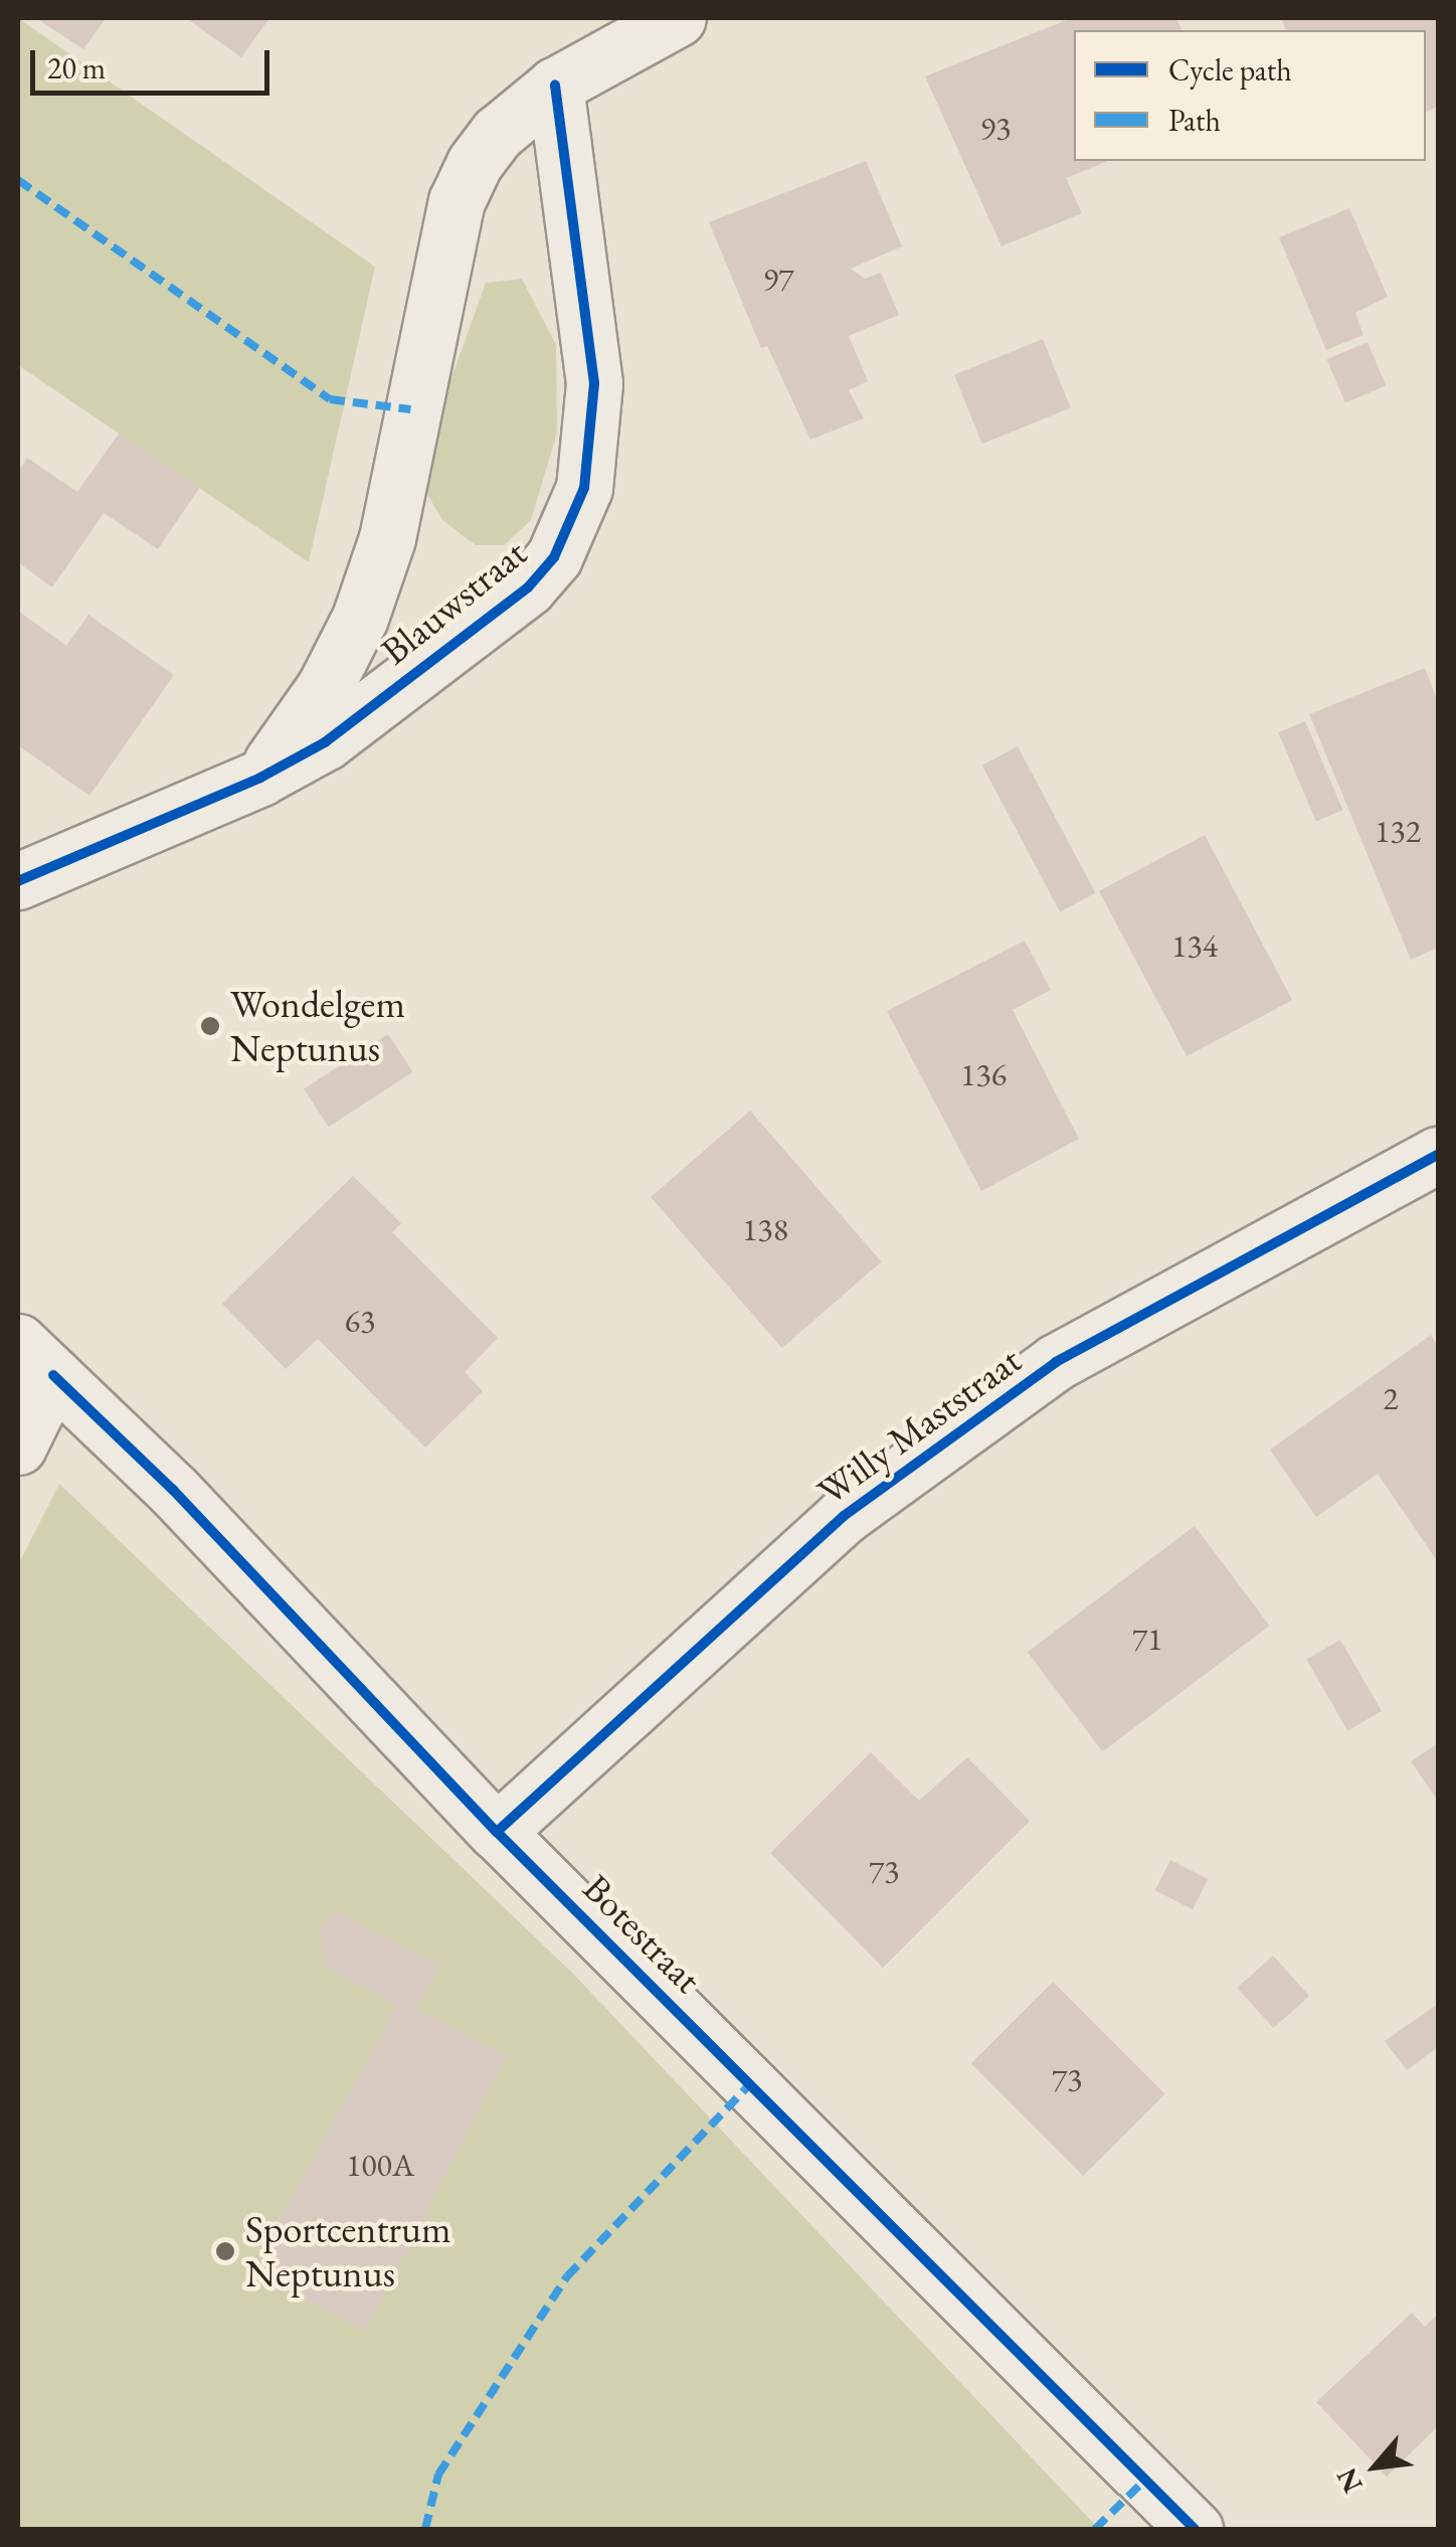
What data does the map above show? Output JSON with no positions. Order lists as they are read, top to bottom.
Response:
{
  "streets": {
    "street": ["Blauwstraat", "Willy Maststraat", "Botestraat"]
  },
  "crossings": [
    ["Willy Maststraat", "Botestraat"]
  ],
  "places": ["Wondelgem Neptunus", "Sportcentrum Neptunus"],
  "house_numbers": [
    "93",
    "97",
    "132",
    "134",
    "136",
    "138",
    "63",
    "2",
    "71",
    "73",
    "73",
    "100A"
  ],
  "legend": ["Cycle path", "Path"],
  "scale_bar": "20 m",
  "north": "bottom left"
}
